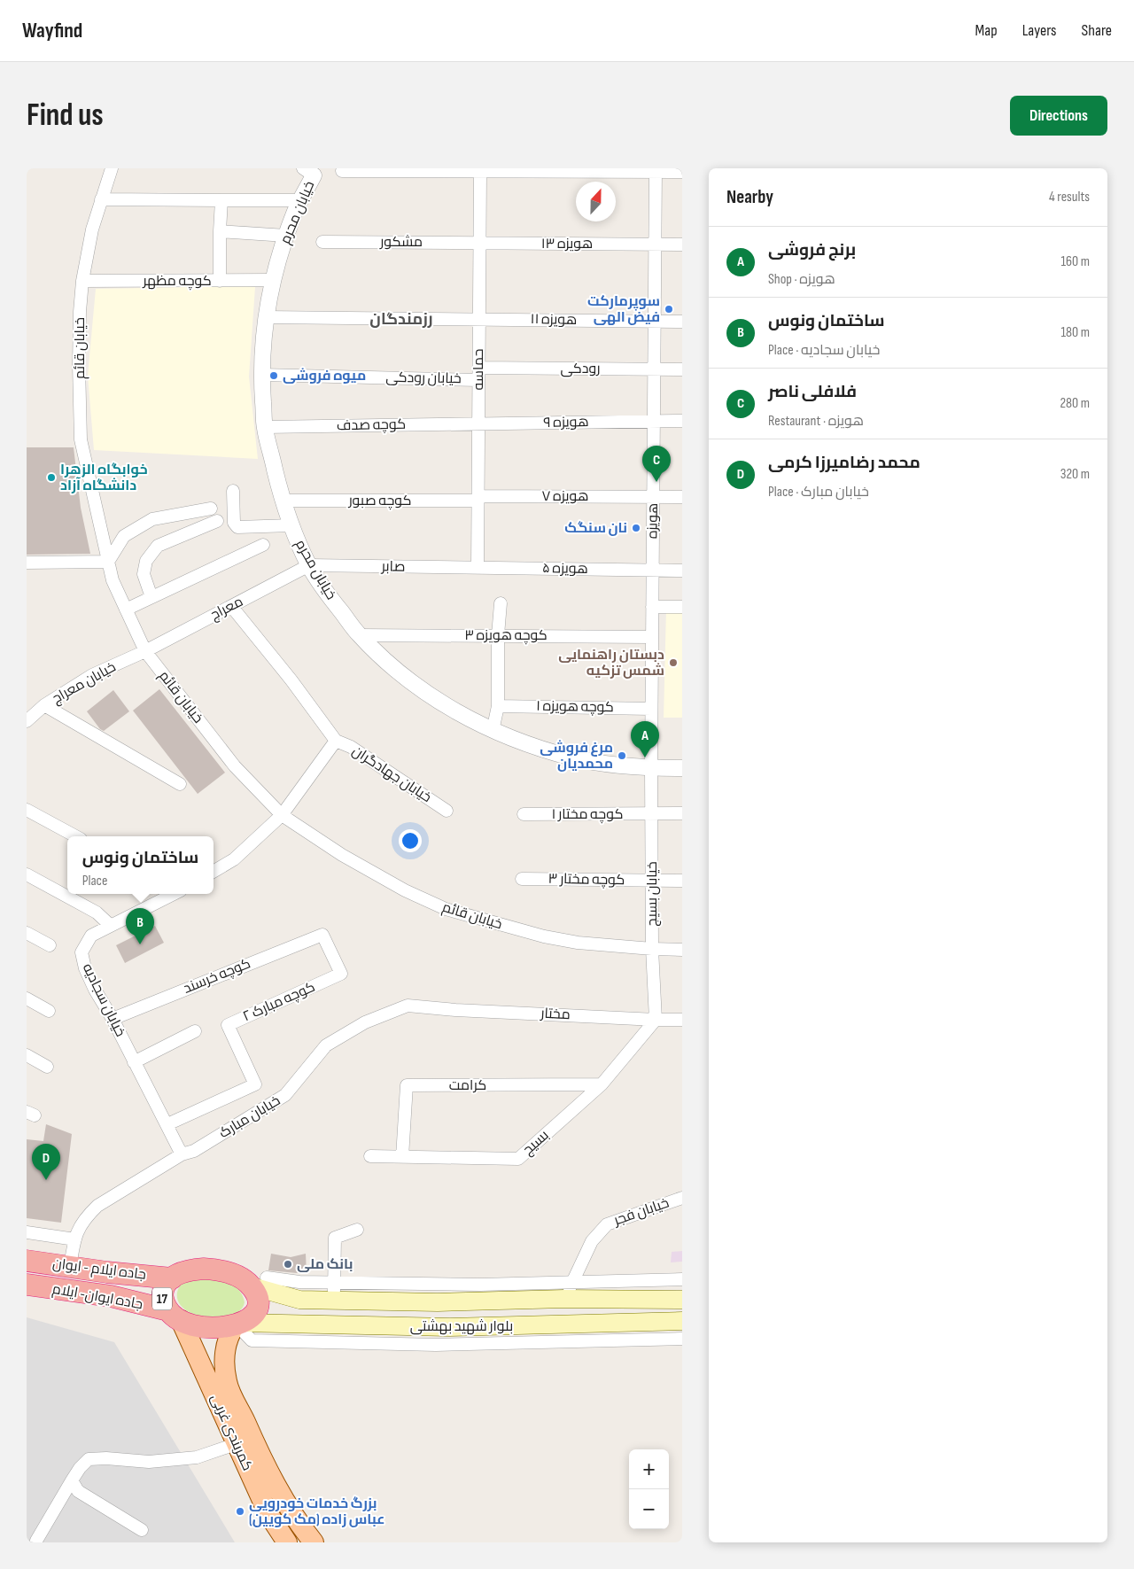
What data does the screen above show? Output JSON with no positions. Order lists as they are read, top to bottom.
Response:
{
  "streets": {
    "highway": ["جاده ایلام - ایوان", "جاده ایوان- ایلام", "17"],
    "main road": ["بلوار شهید بهشتی", "کمربندی غربی"],
    "street": [
      "خیابان محرم",
      "مشکور",
      "هویزه ۱۳",
      "کوچه مظهر",
      "هویزه ۱۱",
      "خیابان قائم",
      "رودکی",
      "حماسه",
      "خیابان رودکی",
      "هویزه ۹",
      "کوچه صدف",
      "هویزه ۷",
      "کوچه صبور",
      "هویزه",
      "صابر",
      "هویزه ۵",
      "معراج",
      "کوچه هویزه ۳",
      "خیابان معراج",
      "کوچه هویزه ۱",
      "خیابان جهادگران",
      "کوچه مختار ۱",
      "کوچه مختار ۳",
      "خیابان بسیج",
      "کوچه خرسند",
      "خیابان سجادیه",
      "کوچه مبارک ۲",
      "مختار",
      "کرامت",
      "خیابان مبارک",
      "بسیج",
      "خیابان فجر"
    ]
  },
  "crossings": [
    ["خیابان محرم", "کوچه مظهر"],
    ["خیابان محرم", "هویزه ۱۱"],
    ["خیابان محرم", "خیابان رودکی"],
    ["خیابان محرم", "کوچه صدف"],
    ["خیابان محرم", "کوچه صبور"],
    ["خیابان محرم", "هویزه"],
    ["خیابان محرم", "صابر"],
    ["خیابان محرم", "معراج"],
    ["خیابان محرم", "کوچه هویزه ۳"],
    ["خیابان محرم", "خیابان بسیج"],
    ["مشکور", "هویزه ۱۳"],
    ["مشکور", "حماسه"],
    ["هویزه ۱۳", "حماسه"],
    ["هویزه ۱۳", "هویزه"],
    ["کوچه مظهر", "خیابان قائم"],
    ["هویزه ۱۱", "حماسه"],
    ["هویزه ۱۱", "هویزه"],
    ["خیابان قائم", "معراج"],
    ["خیابان قائم", "خیابان معراج"],
    ["خیابان قائم", "خیابان بسیج"],
    ["رودکی", "حماسه"],
    ["رودکی", "خیابان رودکی"],
    ["رودکی", "هویزه"],
    ["حماسه", "خیابان رودکی"],
    ["حماسه", "هویزه ۹"],
    ["حماسه", "کوچه صدف"],
    ["حماسه", "هویزه ۷"],
    ["حماسه", "کوچه صبور"],
    ["حماسه", "صابر"],
    ["حماسه", "هویزه ۵"],
    ["هویزه ۹", "کوچه صدف"],
    ["هویزه ۹", "هویزه"],
    ["هویزه ۷", "کوچه صبور"],
    ["هویزه ۷", "هویزه"],
    ["هویزه", "هویزه ۵"],
    ["هویزه", "کوچه هویزه ۳"],
    ["هویزه", "کوچه هویزه ۱"],
    ["هویزه", "خیابان بسیج"],
    ["صابر", "هویزه ۵"],
    ["صابر", "معراج"],
    ["معراج", "خیابان معراج"],
    ["کوچه مختار ۱", "خیابان بسیج"],
    ["کوچه مختار ۳", "خیابان بسیج"],
    ["خیابان بسیج", "مختار"],
    ["خیابان بسیج", "بسیج"],
    ["کوچه خرسند", "خیابان سجادیه"],
    ["کوچه خرسند", "کوچه مبارک ۲"],
    ["خیابان سجادیه", "کوچه مبارک ۲"],
    ["خیابان سجادیه", "خیابان مبارک"],
    ["مختار", "خیابان مبارک"],
    ["مختار", "بسیج"],
    ["کرامت", "بسیج"],
    ["خیابان مبارک", "جاده ایلام - ایوان"],
    ["خیابان فجر", "بلوار شهید بهشتی"],
    ["جاده ایلام - ایوان", "جاده ایوان- ایلام"],
    ["جاده ایلام - ایوان", "17"],
    ["جاده ایلام - ایوان", "بلوار شهید بهشتی"],
    ["جاده ایلام - ایوان", "کمربندی غربی"],
    ["جاده ایوان- ایلام", "17"],
    ["جاده ایوان- ایلام", "بلوار شهید بهشتی"],
    ["جاده ایوان- ایلام", "کمربندی غربی"],
    ["17", "بلوار شهید بهشتی"],
    ["17", "کمربندی غربی"],
    ["بلوار شهید بهشتی", "کمربندی غربی"]
  ],
  "districts": ["رزمندگان"],
  "places": [
    "سوپرمارکت فیض الهی",
    "میوه فروشی",
    "خوابگاه الزهرا دانشگاه آزاد",
    "نان سنگک",
    "دبستان راهنمایی شمس تزکیه",
    "مرغ فروشی محمدیان",
    "بانک ملی",
    "بزرگ خدمات خودرویی عباس زاده (مک کویین)"
  ],
  "north": "top",
  "page": {
    "header": "Wayfind",
    "nav": ["Map", "Layers", "Share"],
    "buttons": "Directions",
    "title": "Find us",
    "heading": ["Nearby", "4 results"],
    "list": [
      {
        "mark": "A",
        "name": "برنج فروشی",
        "note": "Shop · هویزه",
        "value": "160 m"
      },
      {
        "mark": "B",
        "name": "ساختمان ونوس",
        "note": "Place · خیابان سجادیه",
        "value": "180 m"
      },
      {
        "mark": "C",
        "name": "فلافلی ناصر",
        "note": "Restaurant · هویزه",
        "value": "280 m"
      },
      {
        "mark": "D",
        "name": "محمد رضامیرزا کرمی",
        "note": "Place · خیابان مبارک",
        "value": "320 m"
      }
    ],
    "pins": [
      "C",
      "A",
      "B",
      "D"
    ],
    "popup": ["ساختمان ونوس", "Place"],
    "map_buttons": ["+", "−"]
  }
}
